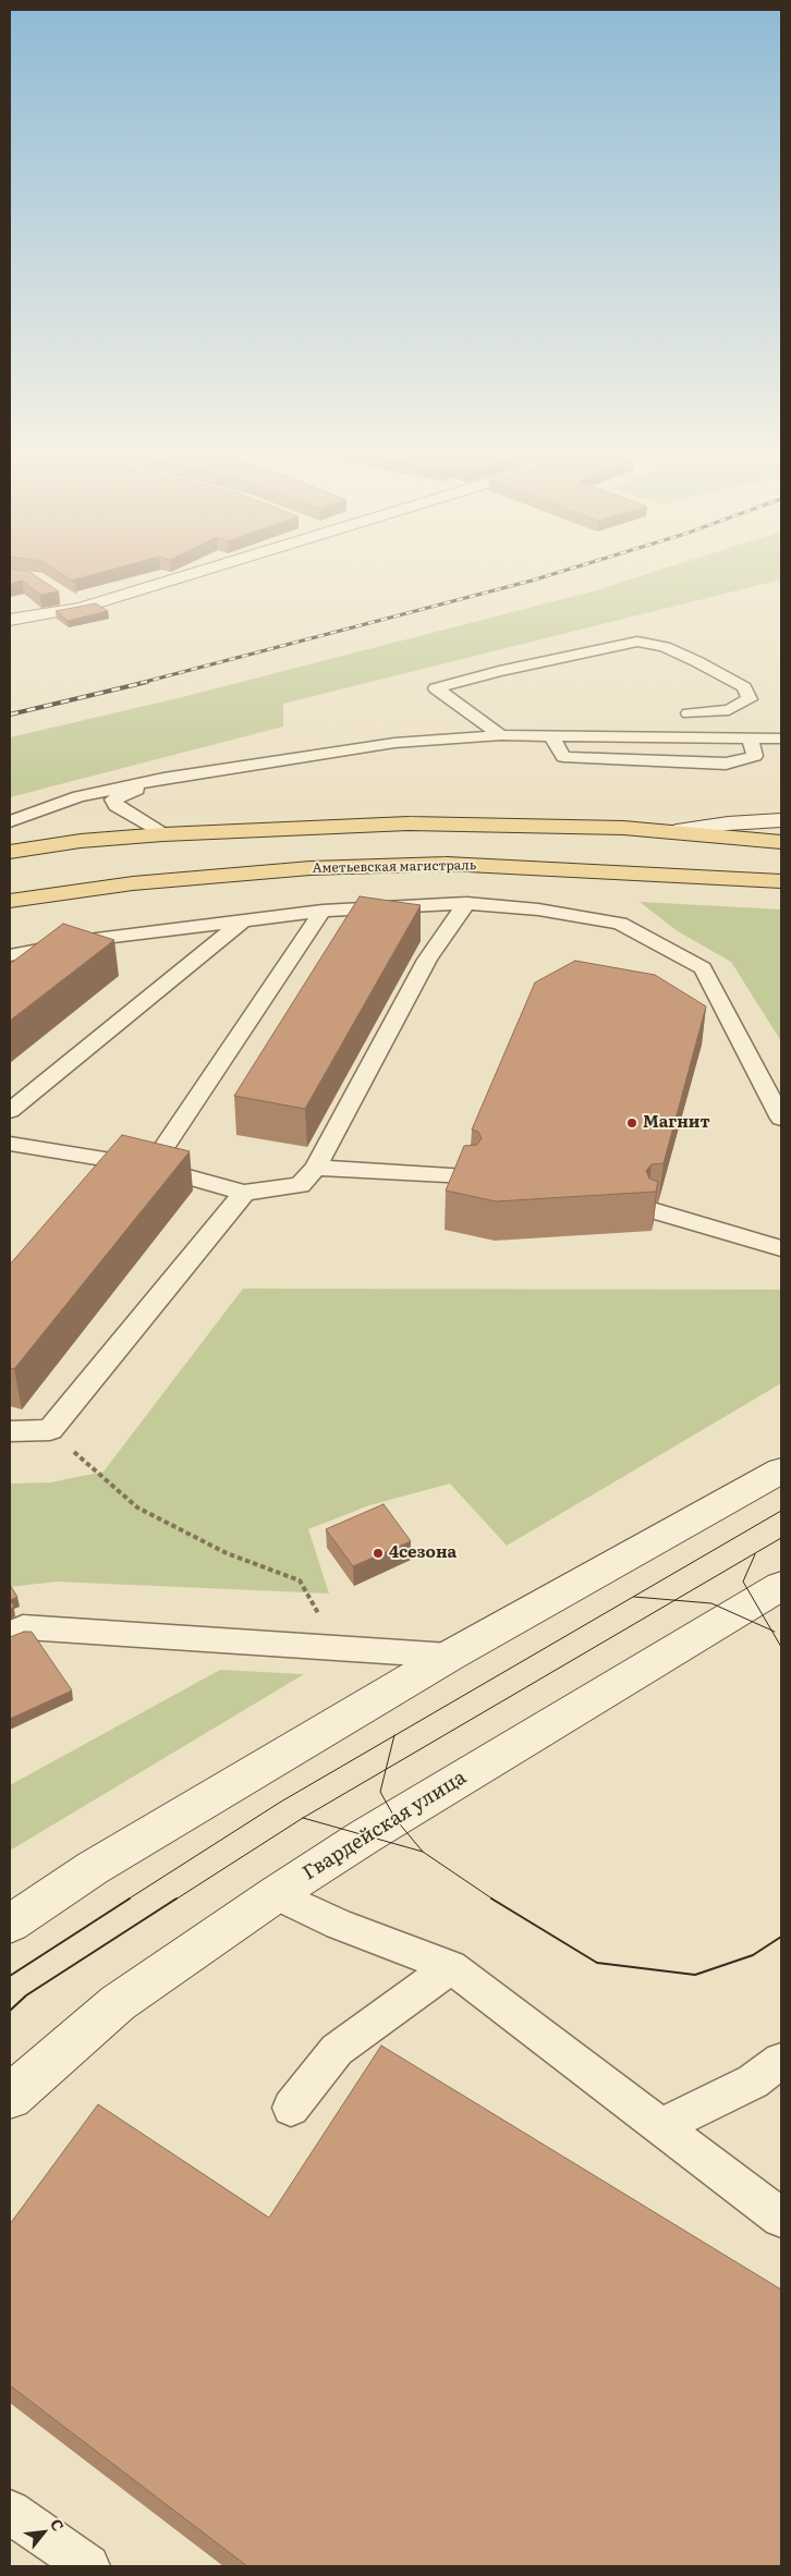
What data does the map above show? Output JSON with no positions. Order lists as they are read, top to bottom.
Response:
{
  "streets": {
    "main road": ["Аметьевская магистраль", "Гвардейская улица"]
  },
  "places": ["Магнит", "4сезона"],
  "north": "top right"
}
